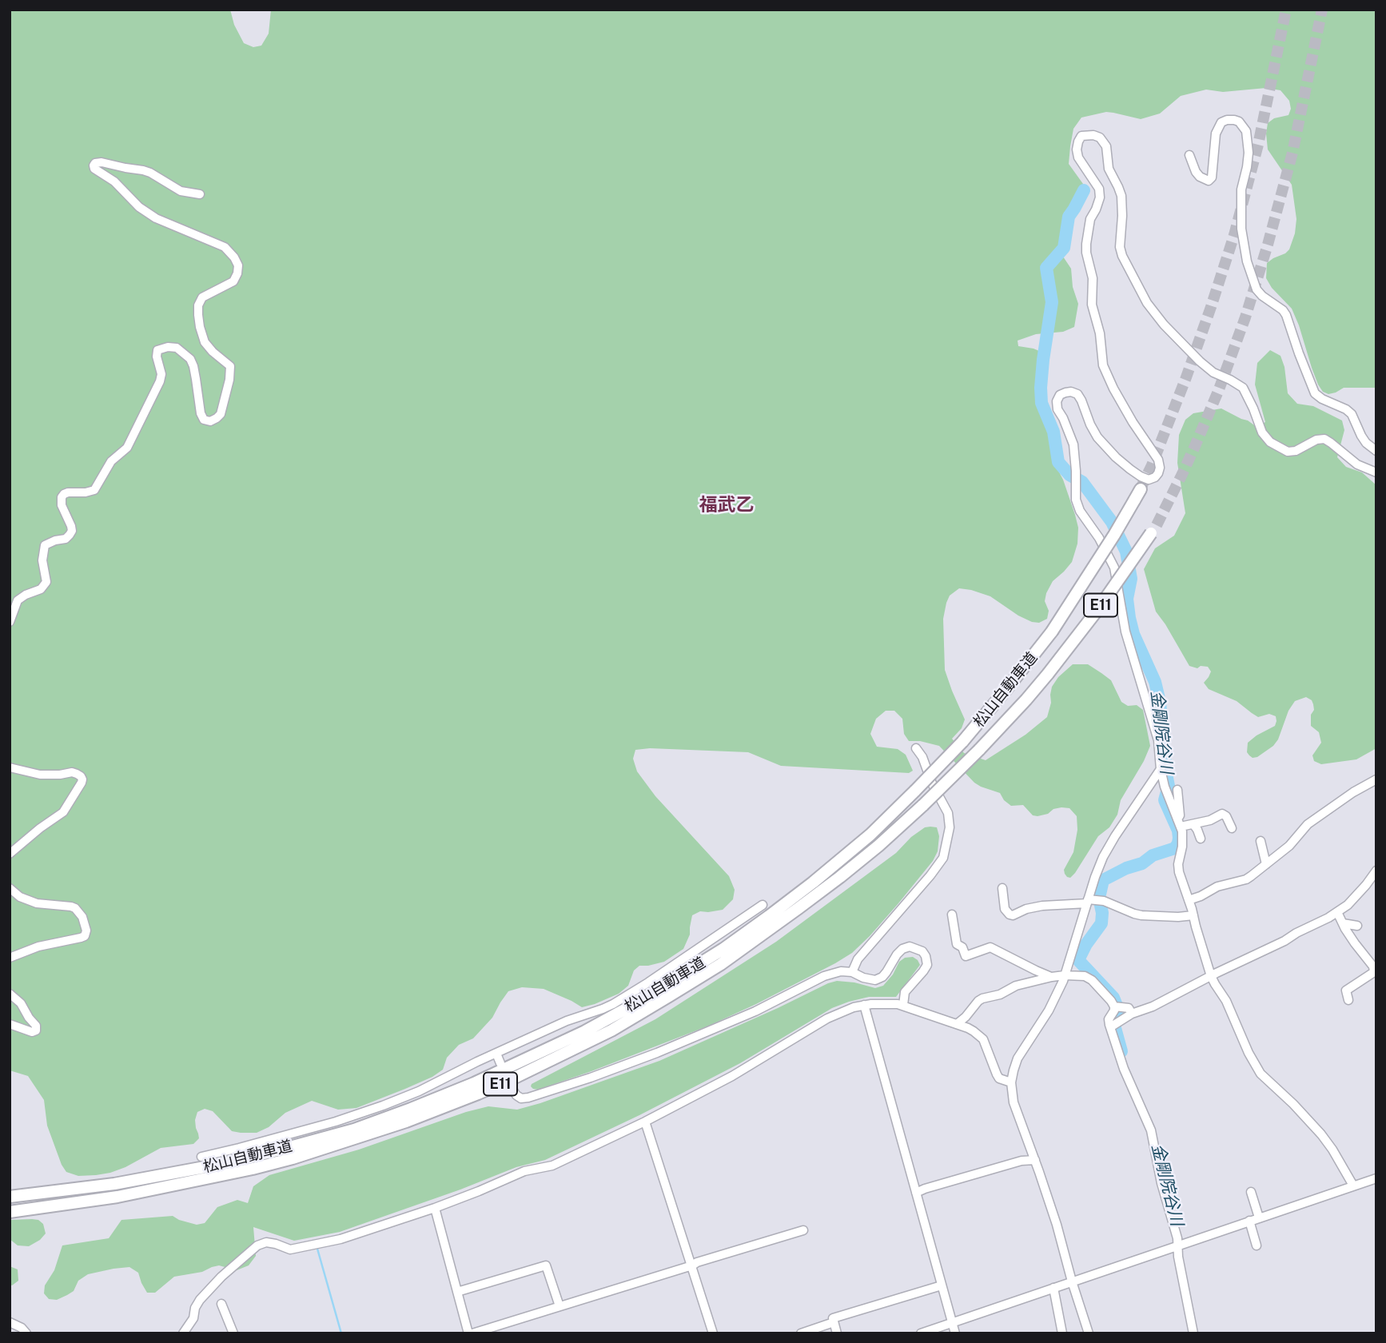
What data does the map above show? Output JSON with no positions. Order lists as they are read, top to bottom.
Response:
{
  "streets": {
    "highway": ["E11", "松山自動車道"]
  },
  "districts": ["福武乙"],
  "water": ["金剛院谷川"]
}
